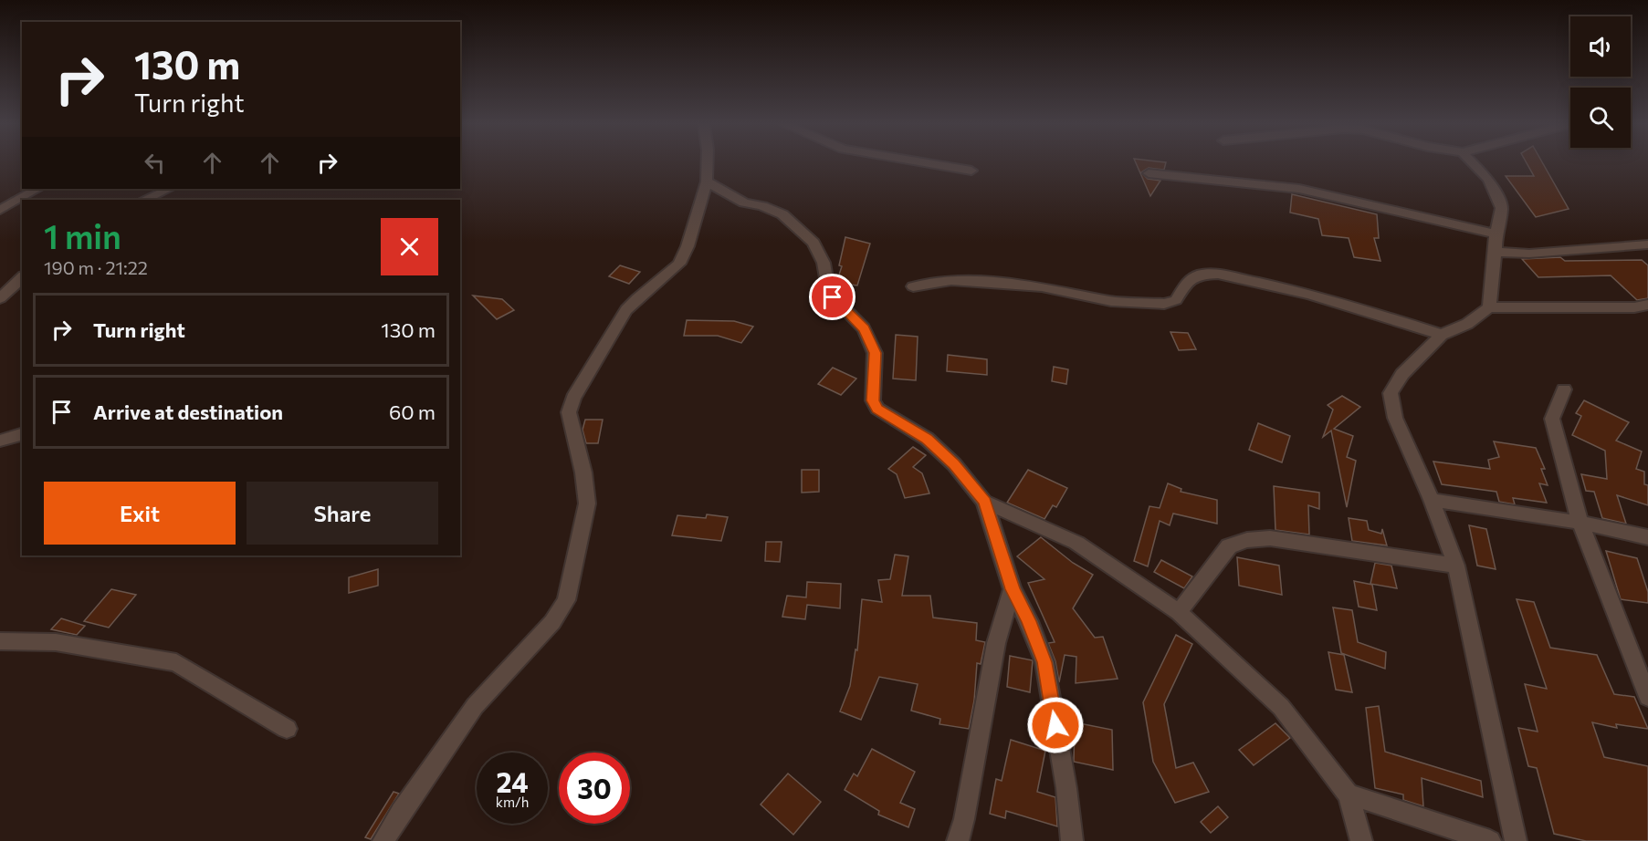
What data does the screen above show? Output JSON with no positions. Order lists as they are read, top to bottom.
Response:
{
  "page": {
    "turn": ["130 m", "Turn right"],
    "heading": ["1 min", "190 m · 21:22"],
    "list": [
      {
        "name": "Turn right",
        "value": "130 m"
      },
      {
        "name": "Arrive at destination",
        "value": "60 m"
      }
    ],
    "buttons": ["Exit", "Share"],
    "speed": "24 km/h",
    "limit": "30"
  }
}
